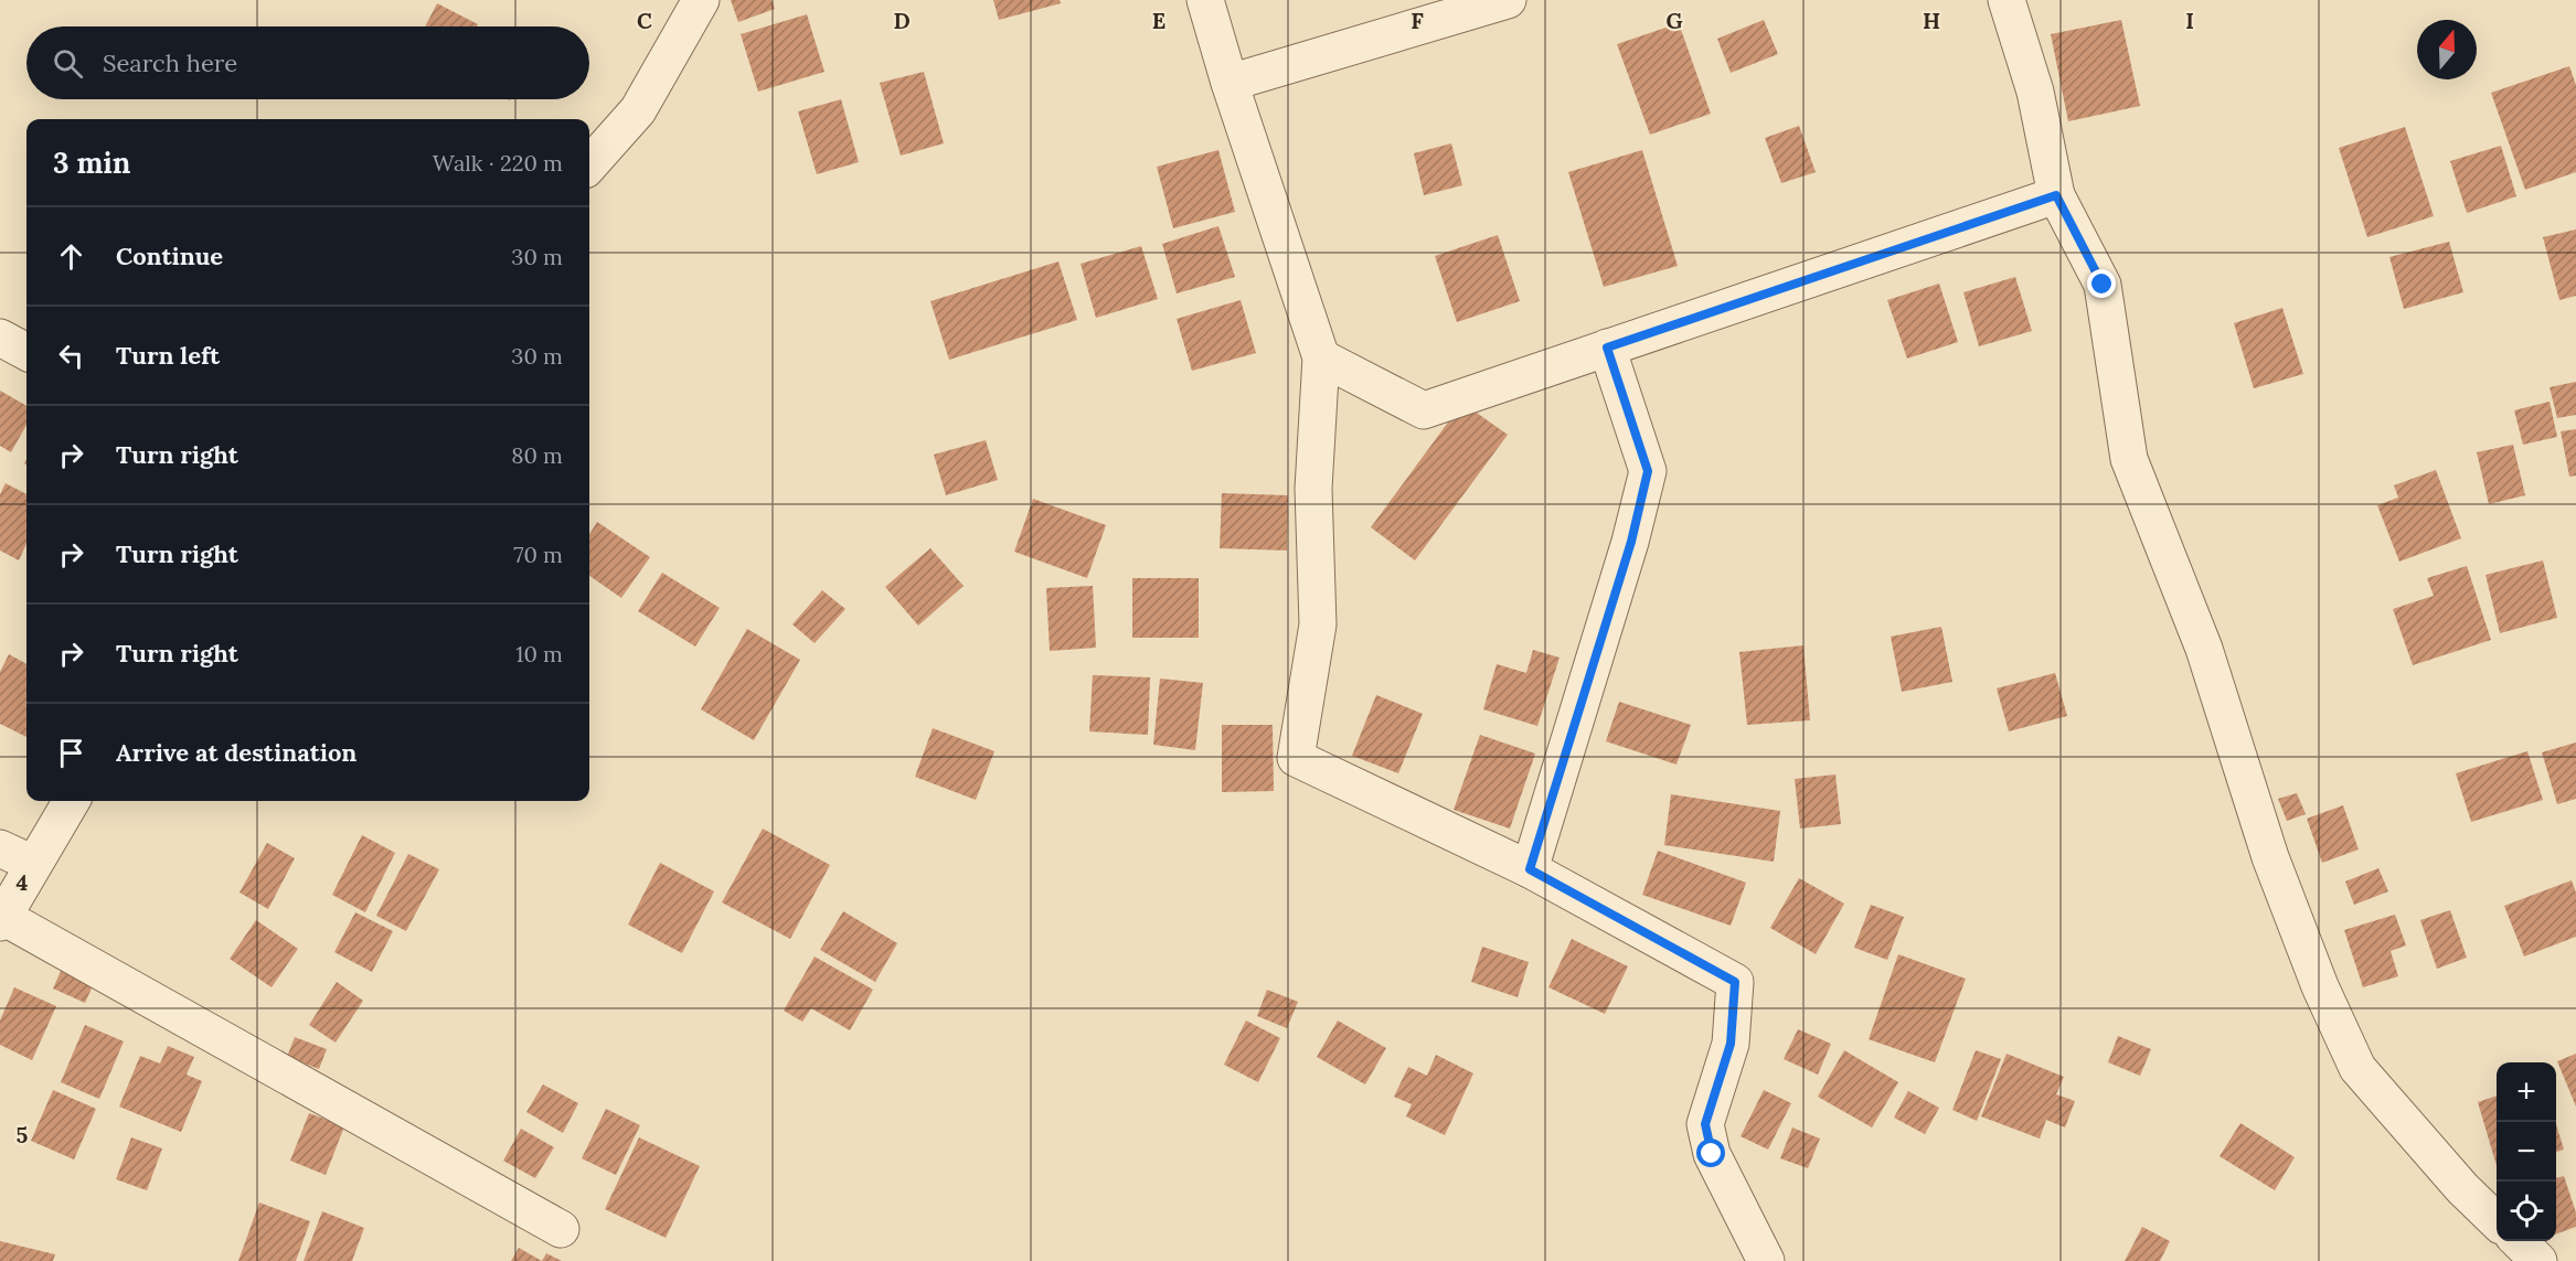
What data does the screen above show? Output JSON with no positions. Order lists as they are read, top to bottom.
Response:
{
  "north": "top",
  "page": {
    "search": "Search here",
    "heading": ["3 min", "Walk · 220 m"],
    "list": [
      ["Continue", "30 m"],
      ["Turn left", "30 m"],
      ["Turn right", "80 m"],
      ["Turn right", "70 m"],
      ["Turn right", "10 m"],
      "Arrive at destination"
    ],
    "map_buttons": ["+", "−"]
  },
  "grid": {
    "columns": [
      "C",
      "D",
      "E",
      "F",
      "G",
      "H",
      "I"
    ],
    "rows": ["4", "5"]
  }
}
